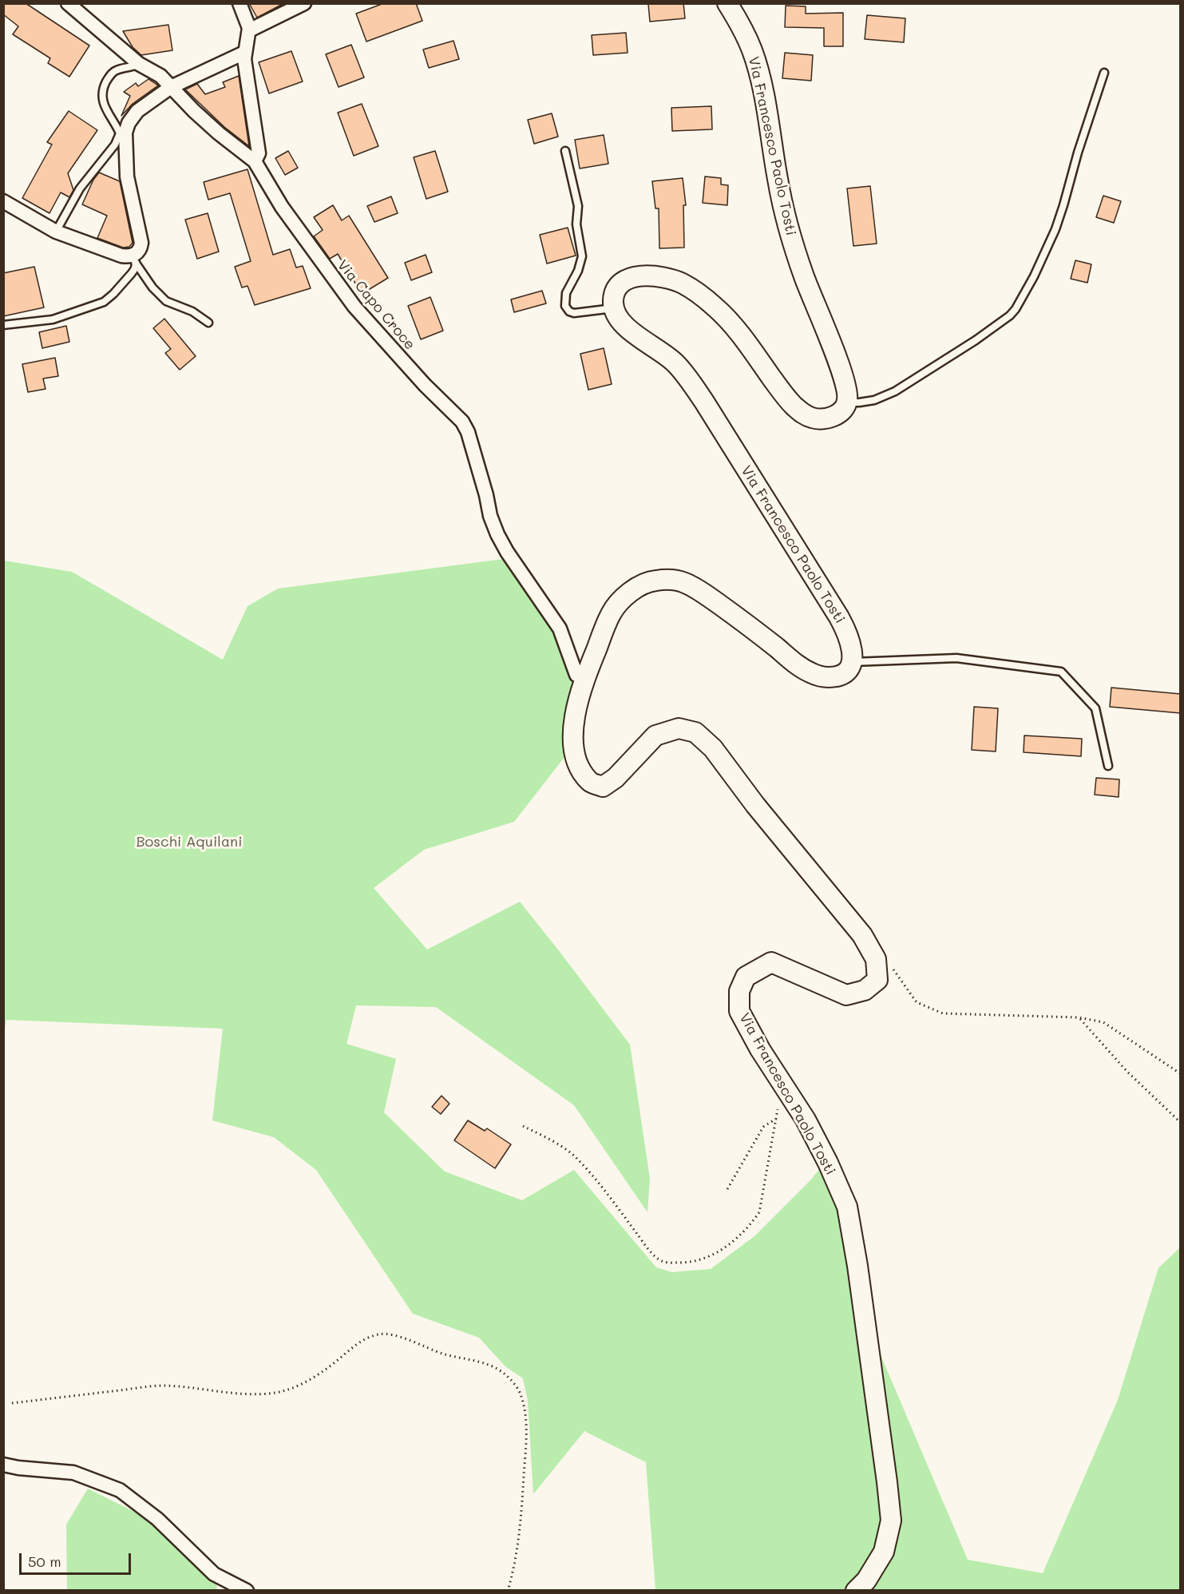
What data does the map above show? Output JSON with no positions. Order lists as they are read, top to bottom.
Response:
{
  "streets": {
    "main road": ["Via Francesco Paolo Tosti"],
    "street": ["Via Capo Croce"]
  },
  "parks": ["Boschi Aquilani"],
  "scale_bar": "50 m"
}
